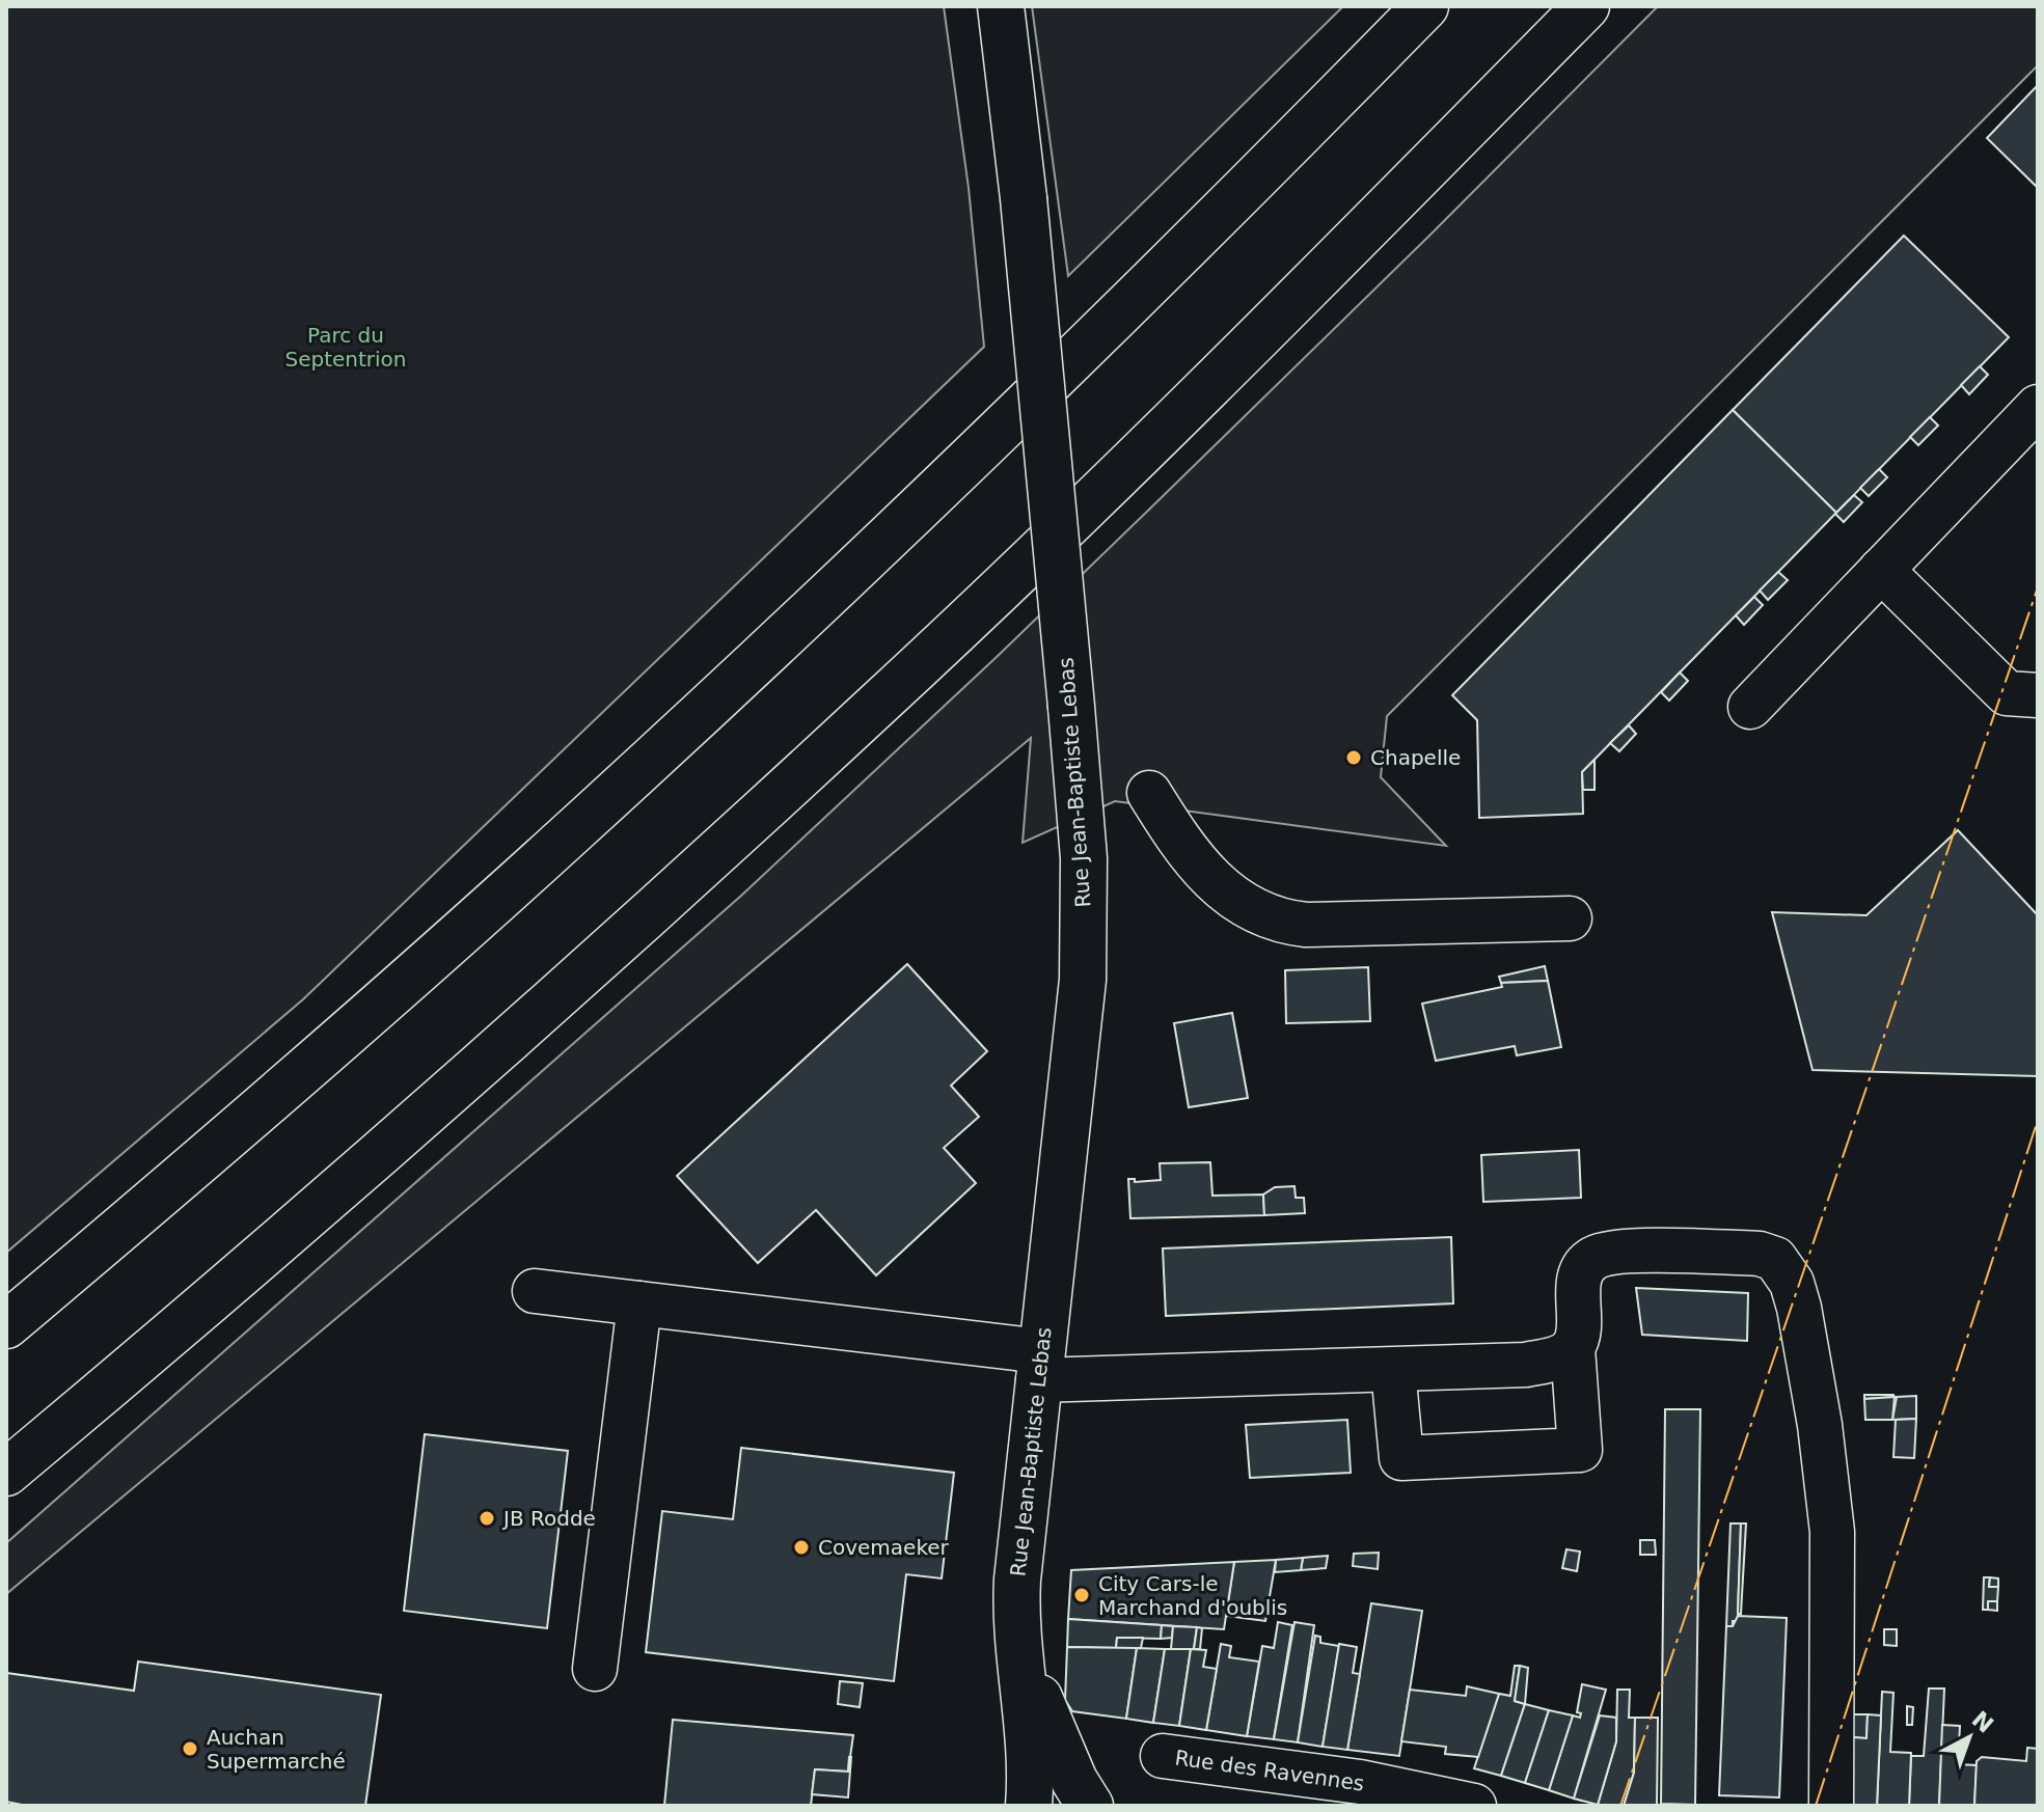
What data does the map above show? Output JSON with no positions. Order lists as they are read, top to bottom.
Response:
{
  "streets": {
    "main road": ["Rue Jean-Baptiste Lebas"],
    "lane": ["Rue des Ravennes"]
  },
  "parks": ["Parc du Septentrion"],
  "places": [
    "Chapelle",
    "JB Rodde",
    "Covemaeker",
    "City Cars-le Marchand d'oublis",
    "Auchan Supermarché"
  ],
  "north": "top right"
}
